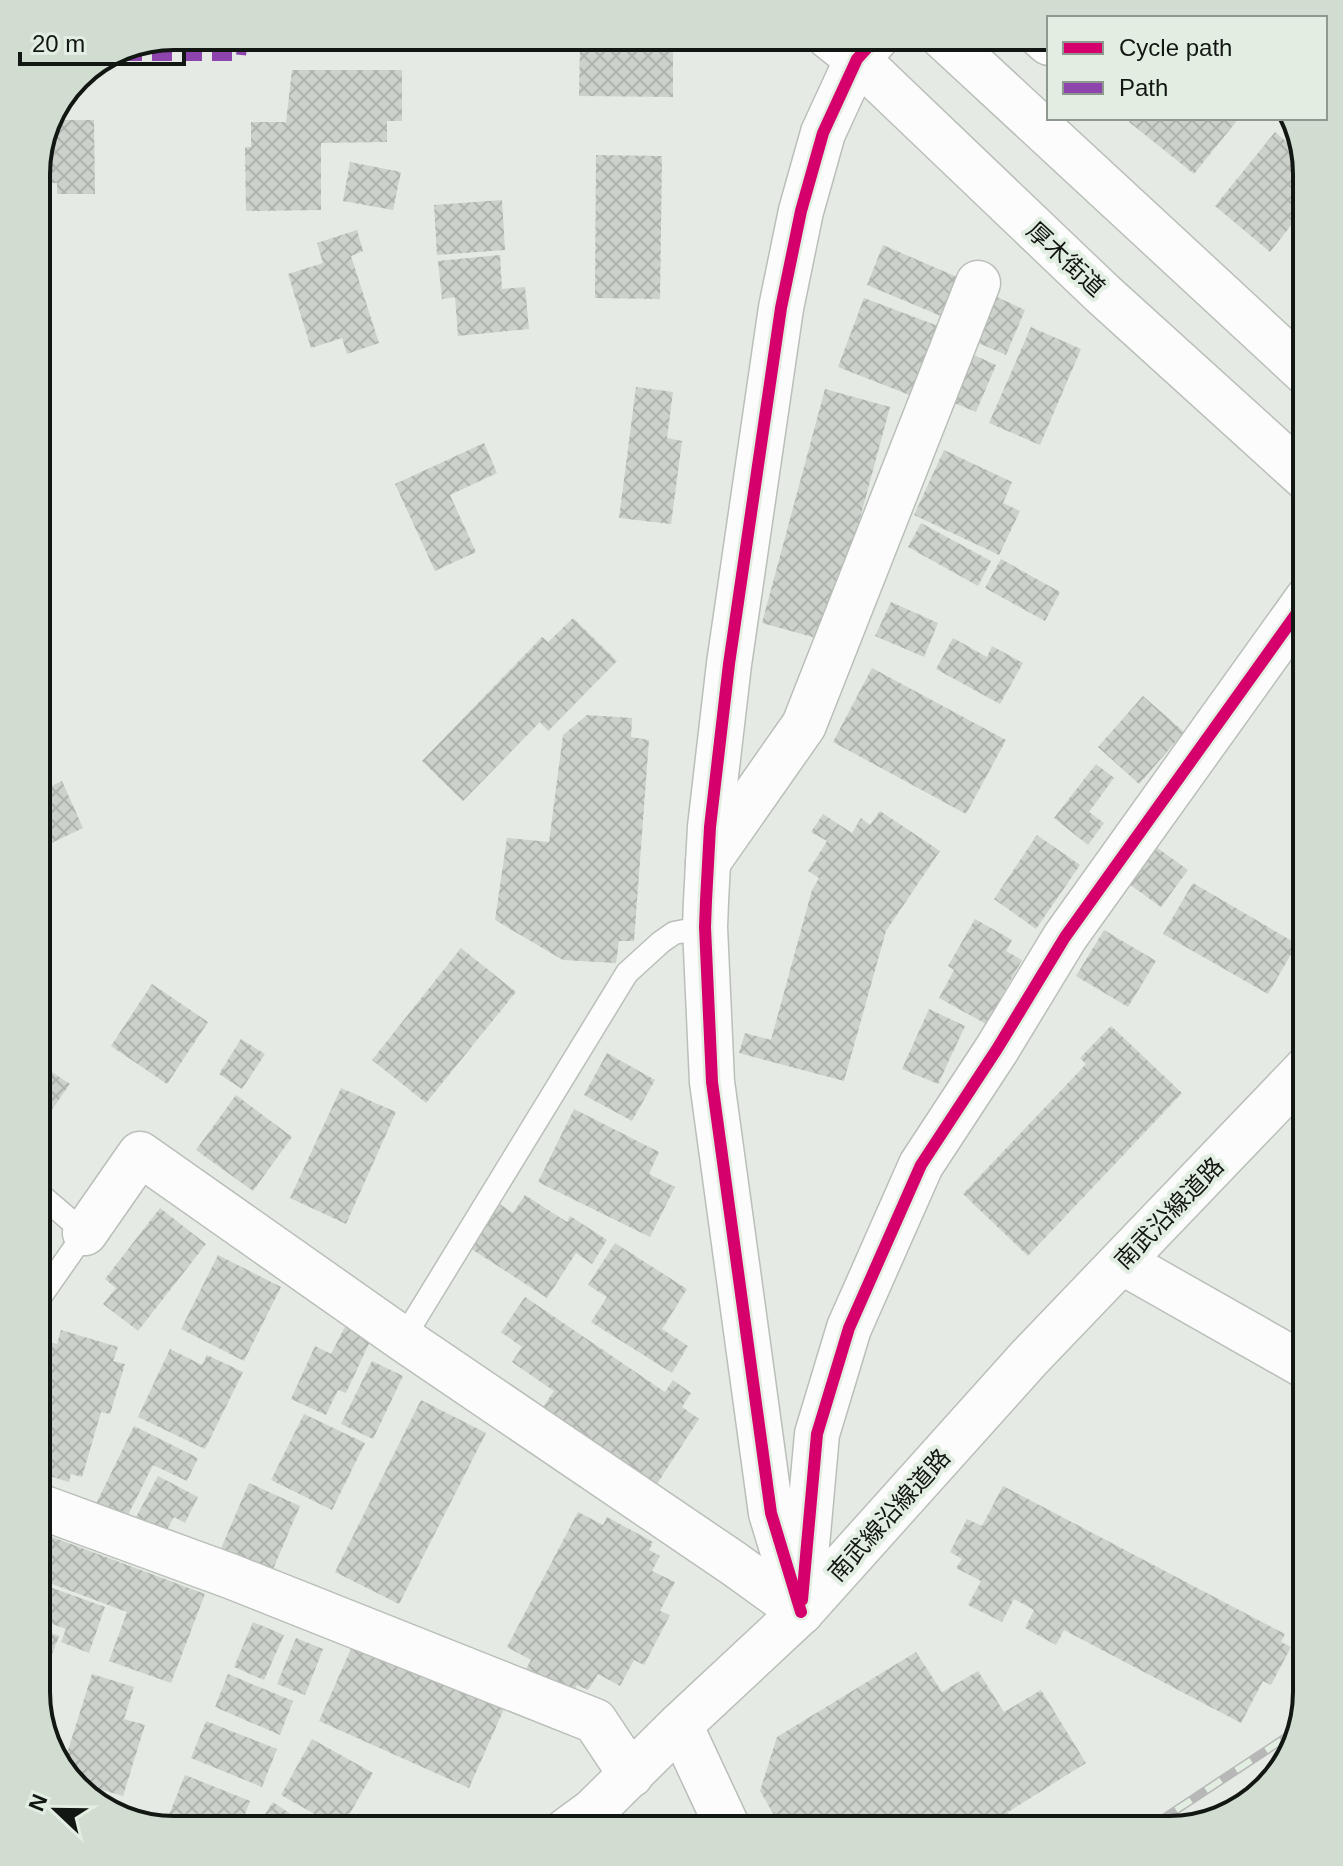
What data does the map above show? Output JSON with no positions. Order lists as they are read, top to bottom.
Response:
{
  "streets": {
    "main road": ["厚木街道", "南武沿線道路", "南武線沿線道路"]
  },
  "crossings": [
    ["南武沿線道路", "南武線沿線道路"]
  ],
  "legend": ["Cycle path", "Path"],
  "scale_bar": "20 m",
  "north": "left"
}
